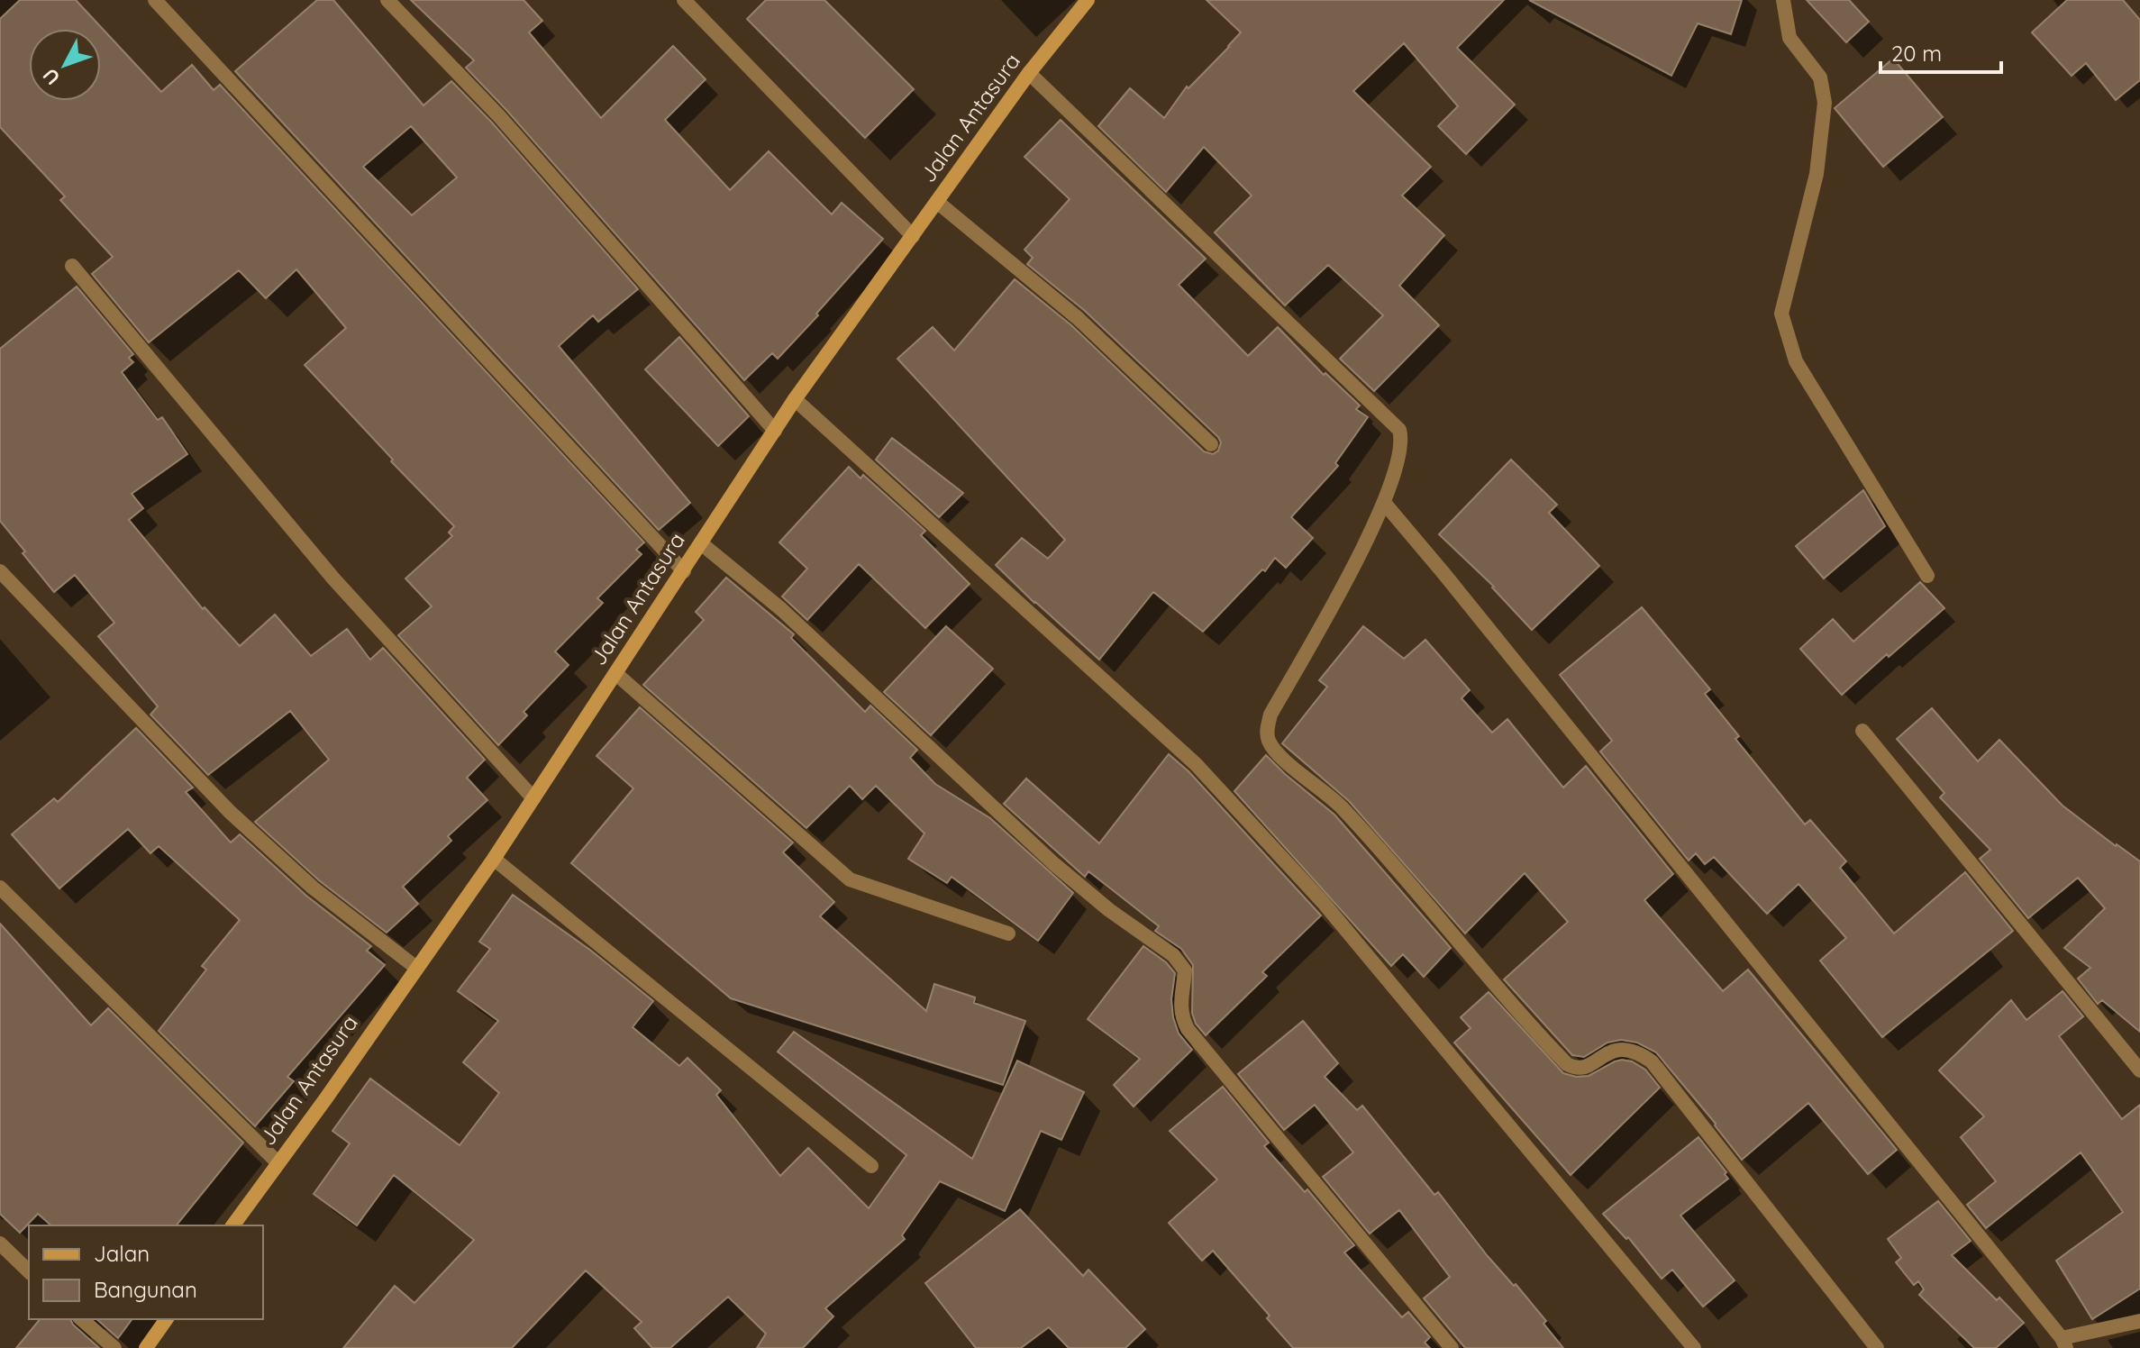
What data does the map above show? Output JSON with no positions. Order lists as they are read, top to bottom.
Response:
{
  "streets": {
    "main road": ["Jalan Antasura"]
  },
  "legend": ["Jalan", "Bangunan"],
  "scale_bar": "20 m",
  "north": "bottom left"
}
